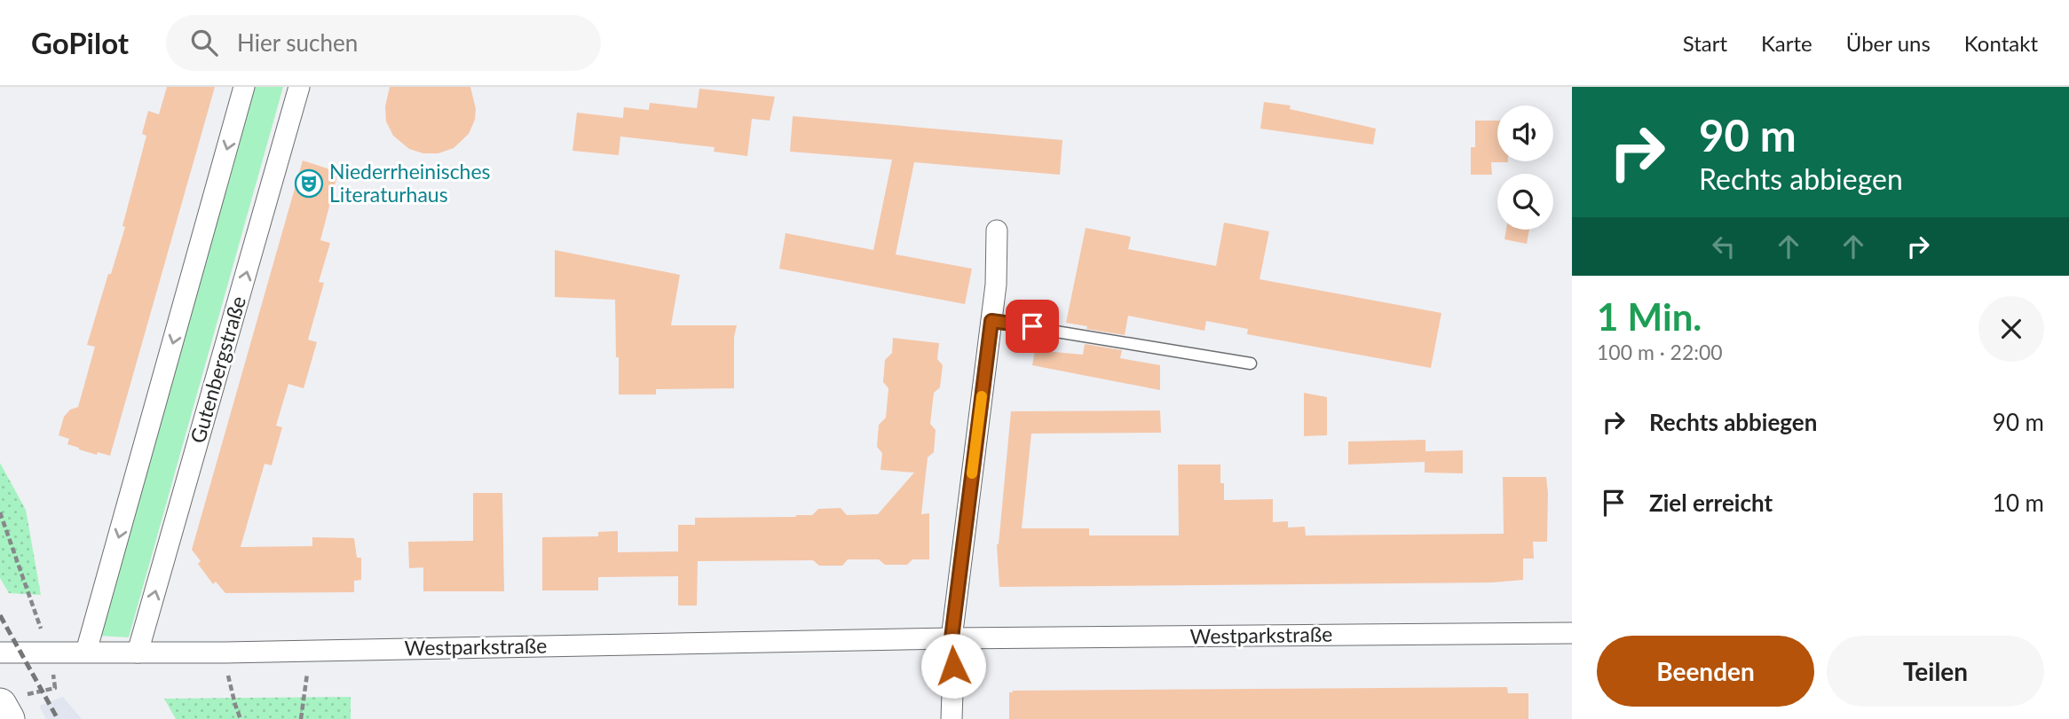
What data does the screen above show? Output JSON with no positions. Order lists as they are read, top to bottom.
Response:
{
  "streets": {
    "street": ["Gutenbergstraße", "Westparkstraße"]
  },
  "crossings": [
    ["Gutenbergstraße", "Westparkstraße"]
  ],
  "places": {
    "theatre": ["Niederrheinisches Literaturhaus"]
  },
  "page": {
    "header": "GoPilot",
    "search": "Hier suchen",
    "nav": [
      "Start",
      "Karte",
      "Über uns",
      "Kontakt"
    ],
    "turn": ["90 m", "Rechts abbiegen"],
    "heading": ["1 Min.", "100 m · 22:00"],
    "list": [
      {
        "name": "Rechts abbiegen",
        "value": "90 m"
      },
      {
        "name": "Ziel erreicht",
        "value": "10 m"
      }
    ],
    "buttons": ["Beenden", "Teilen"]
  }
}
